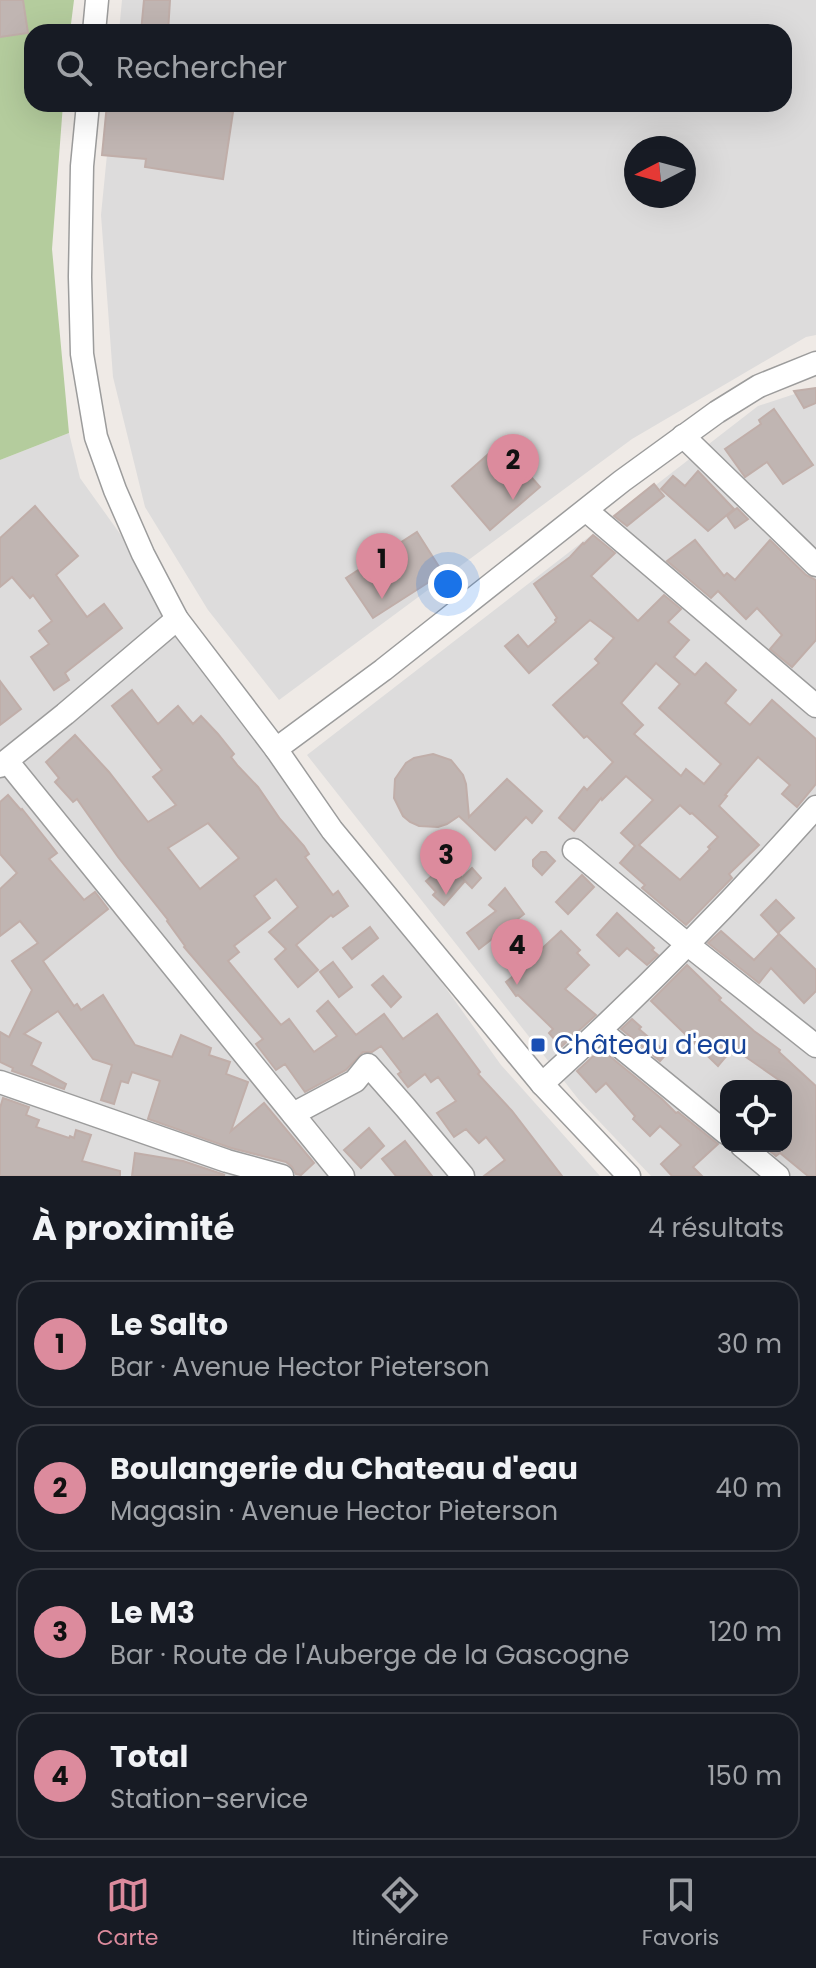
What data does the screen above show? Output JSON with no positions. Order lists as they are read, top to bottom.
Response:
{
  "places": {
    "transit": ["Château d'eau"]
  },
  "north": "left",
  "page": {
    "search": "Rechercher",
    "pins": [
      "2",
      "1",
      "3",
      "4"
    ],
    "heading": ["À proximité", "4 résultats"],
    "list": [
      {
        "mark": "1",
        "name": "Le Salto",
        "note": "Bar · Avenue Hector Pieterson",
        "value": "30 m"
      },
      {
        "mark": "2",
        "name": "Boulangerie du Chateau d'eau",
        "note": "Magasin · Avenue Hector Pieterson",
        "value": "40 m"
      },
      {
        "mark": "3",
        "name": "Le M3",
        "note": "Bar · Route de l'Auberge de la Gascogne",
        "value": "120 m"
      },
      {
        "mark": "4",
        "name": "Total",
        "note": "Station-service",
        "value": "150 m"
      }
    ],
    "nav": ["Carte", "Itinéraire", "Favoris"]
  }
}
